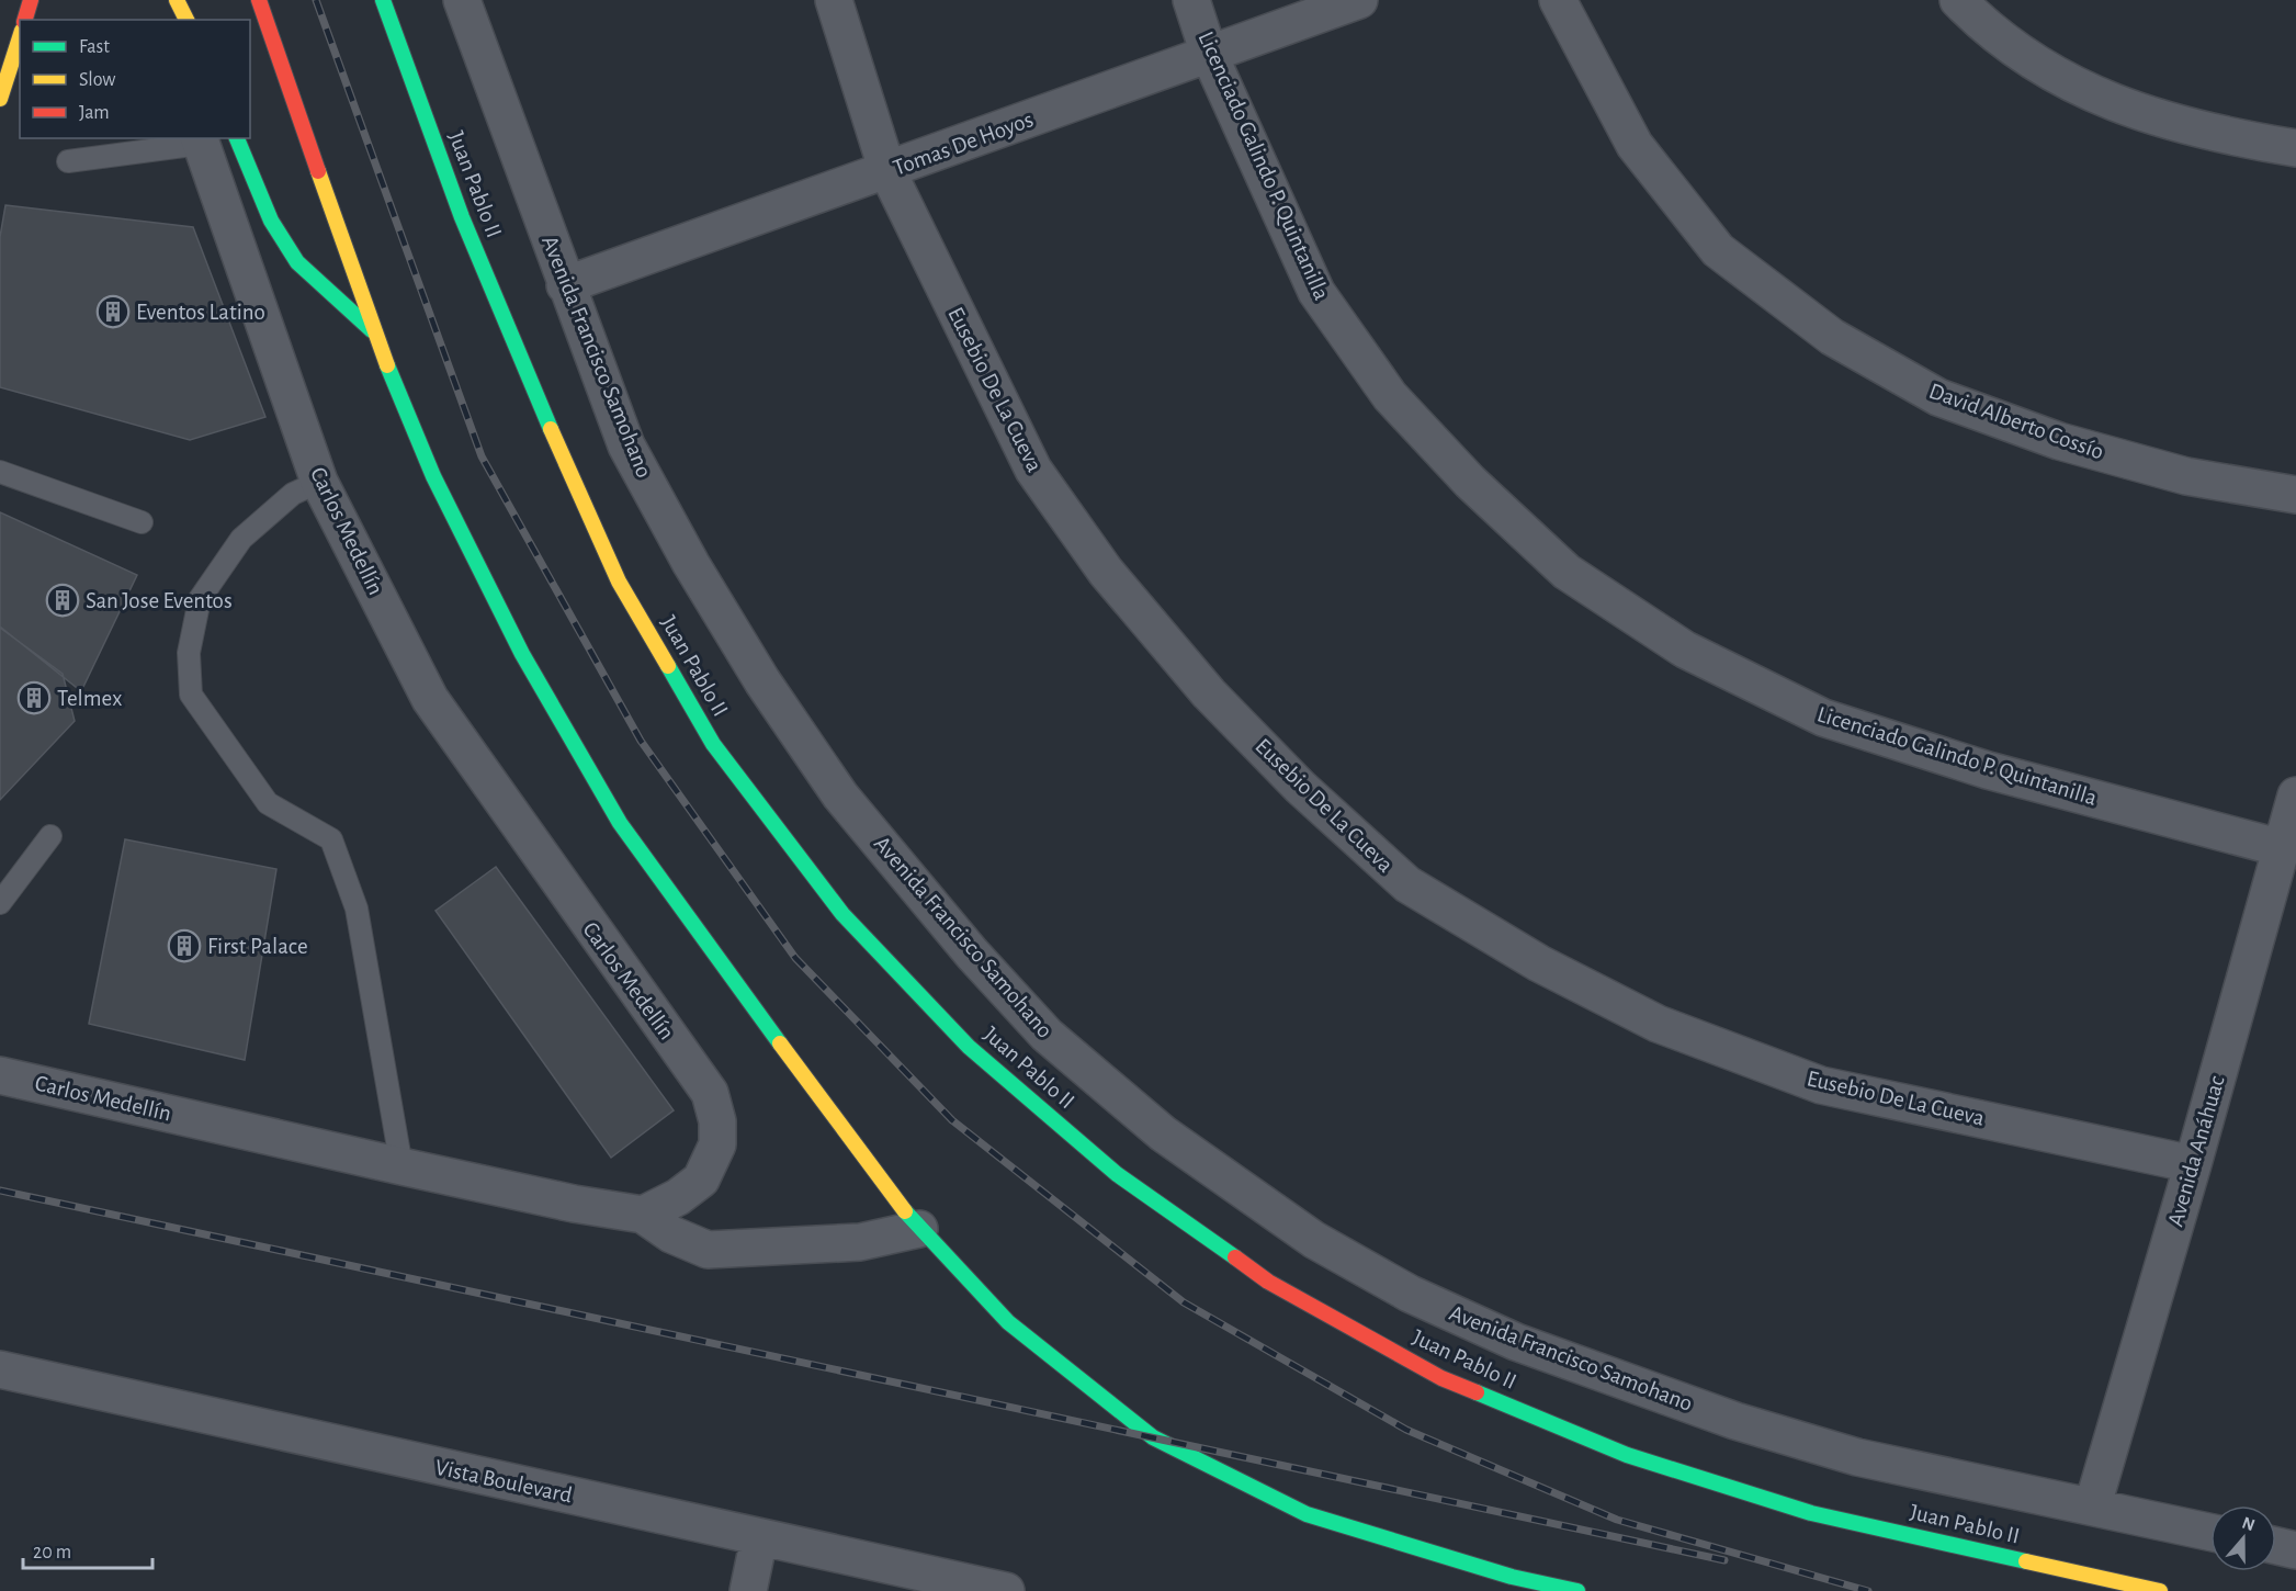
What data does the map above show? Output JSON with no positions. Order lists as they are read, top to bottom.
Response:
{
  "streets": {
    "main road": ["Juan Pablo II"],
    "street": [
      "Tomas De Hoyos",
      "Licenciado Galindo P. Quintanilla",
      "Avenida Francisco Samohano",
      "Eusebio De La Cueva",
      "David Alberto Cossío",
      "Carlos Medellín",
      "Avenida Anáhuac",
      "Vista Boulevard"
    ]
  },
  "crossings": [
    ["Tomas De Hoyos", "Licenciado Galindo P. Quintanilla"],
    ["Tomas De Hoyos", "Avenida Francisco Samohano"],
    ["Tomas De Hoyos", "Eusebio De La Cueva"],
    ["Licenciado Galindo P. Quintanilla", "Avenida Anáhuac"],
    ["Avenida Francisco Samohano", "Avenida Anáhuac"],
    ["Eusebio De La Cueva", "Avenida Anáhuac"]
  ],
  "places": {
    "building": [
      "Eventos Latino",
      "San Jose Eventos",
      "Telmex",
      "First Palace"
    ]
  },
  "legend": ["Fast", "Slow", "Jam"],
  "scale_bar": "20 m",
  "north": "top"
}
